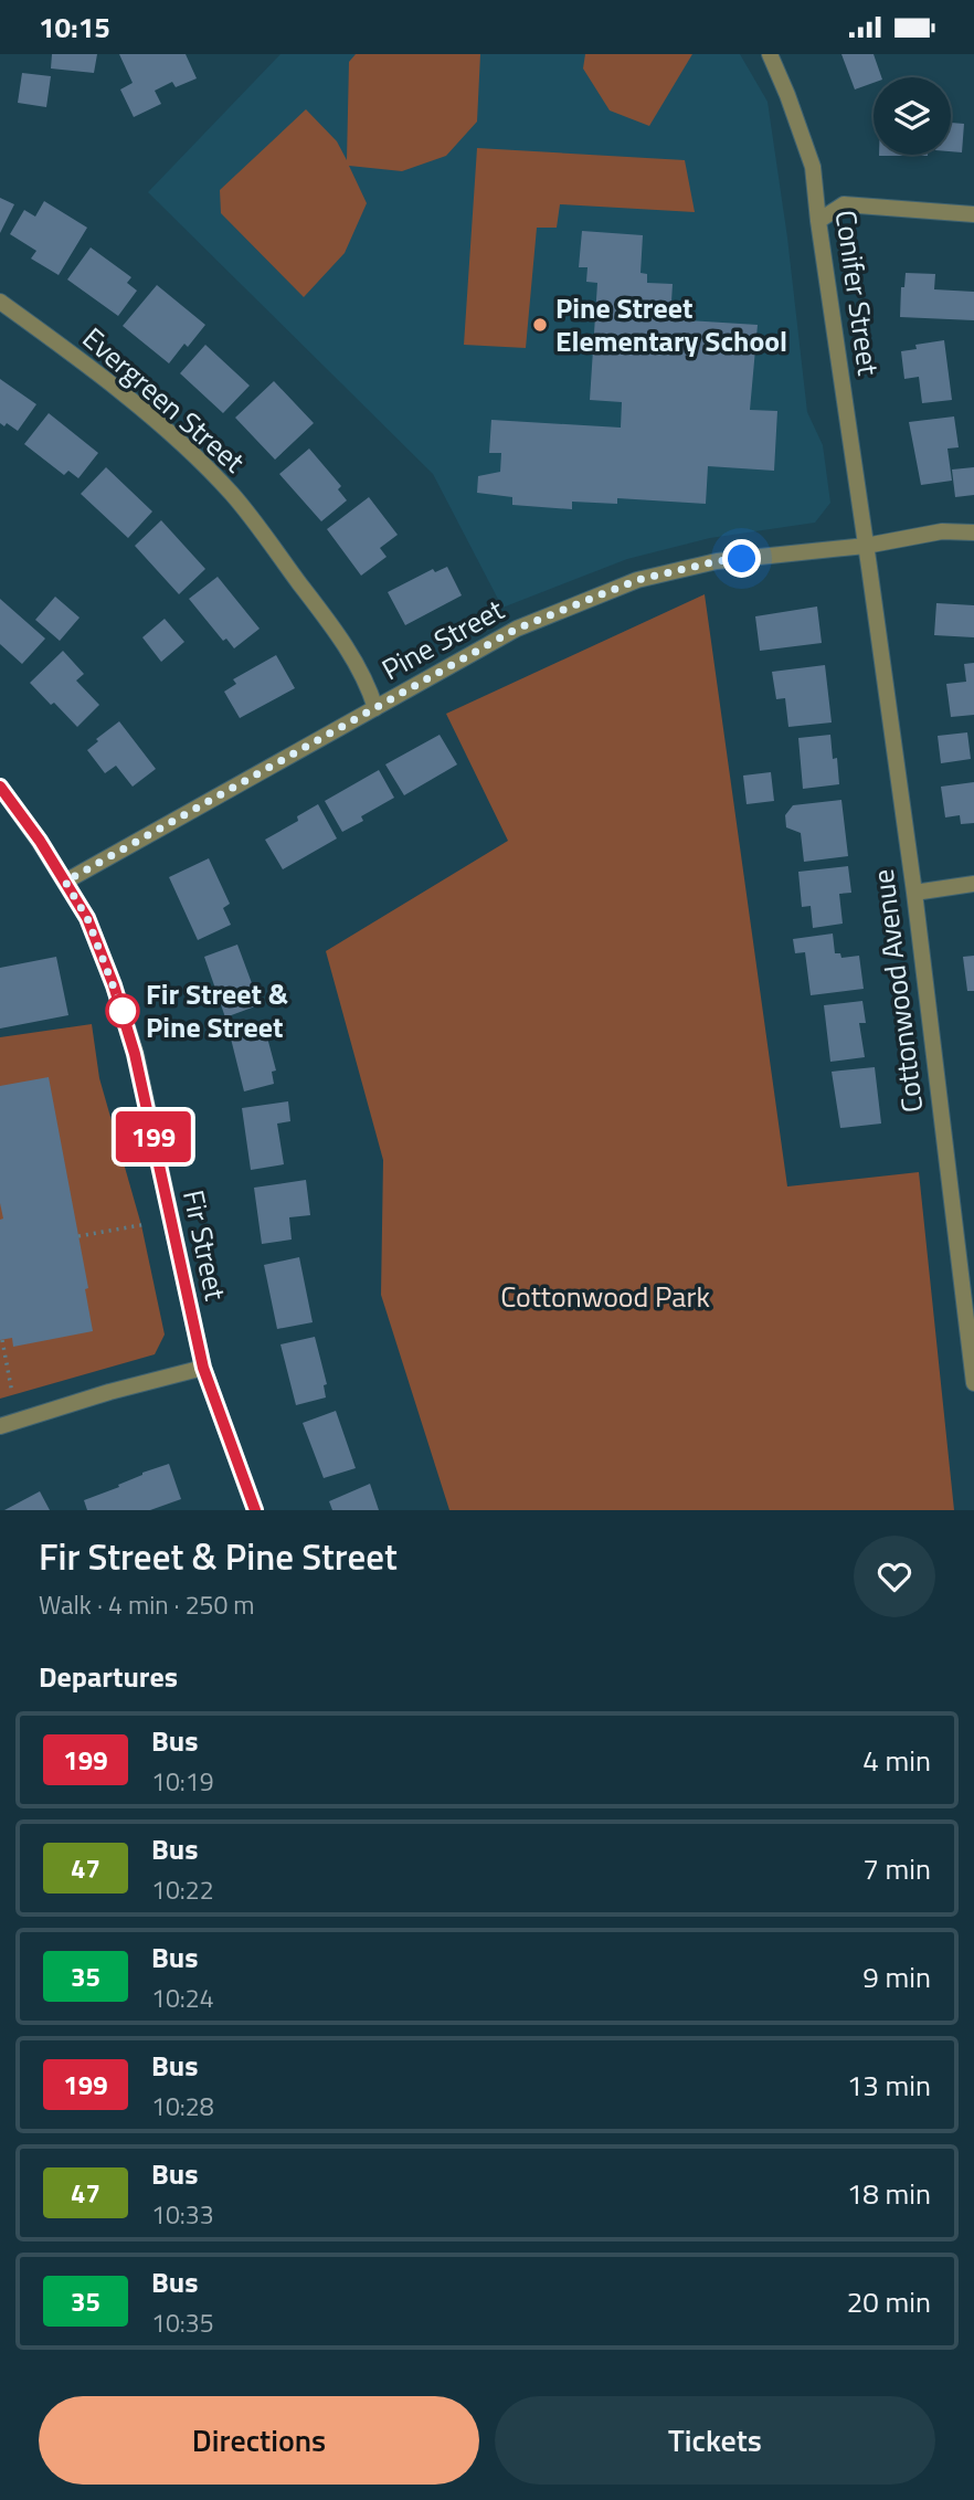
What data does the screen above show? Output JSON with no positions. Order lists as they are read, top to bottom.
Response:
{
  "streets": {
    "street": [
      "Conifer Street",
      "Evergreen Street",
      "Pine Street",
      "Cottonwood Avenue",
      "Fir Street"
    ]
  },
  "crossings": [
    ["Conifer Street", "Pine Street"],
    ["Conifer Street", "Cottonwood Avenue"],
    ["Evergreen Street", "Pine Street"],
    ["Pine Street", "Cottonwood Avenue"],
    ["Pine Street", "Fir Street"]
  ],
  "parks": ["Cottonwood Park"],
  "places": ["Pine Street Elementary School", "Fir Street & Pine Street"],
  "lines": ["bus line 199"],
  "page": {
    "status": "10:15",
    "on_map": "199",
    "heading": [
      ["Fir Street & Pine Street", "Walk · 4 min · 250 m"],
      "Departures"
    ],
    "list": [
      {
        "mark": "199",
        "name": "Bus",
        "note": "10:19",
        "value": "4 min"
      },
      {
        "mark": "47",
        "name": "Bus",
        "note": "10:22",
        "value": "7 min"
      },
      {
        "mark": "35",
        "name": "Bus",
        "note": "10:24",
        "value": "9 min"
      },
      {
        "mark": "199",
        "name": "Bus",
        "note": "10:28",
        "value": "13 min"
      },
      {
        "mark": "47",
        "name": "Bus",
        "note": "10:33",
        "value": "18 min"
      },
      {
        "mark": "35",
        "name": "Bus",
        "note": "10:35",
        "value": "20 min"
      }
    ],
    "buttons": ["Directions", "Tickets"]
  }
}
